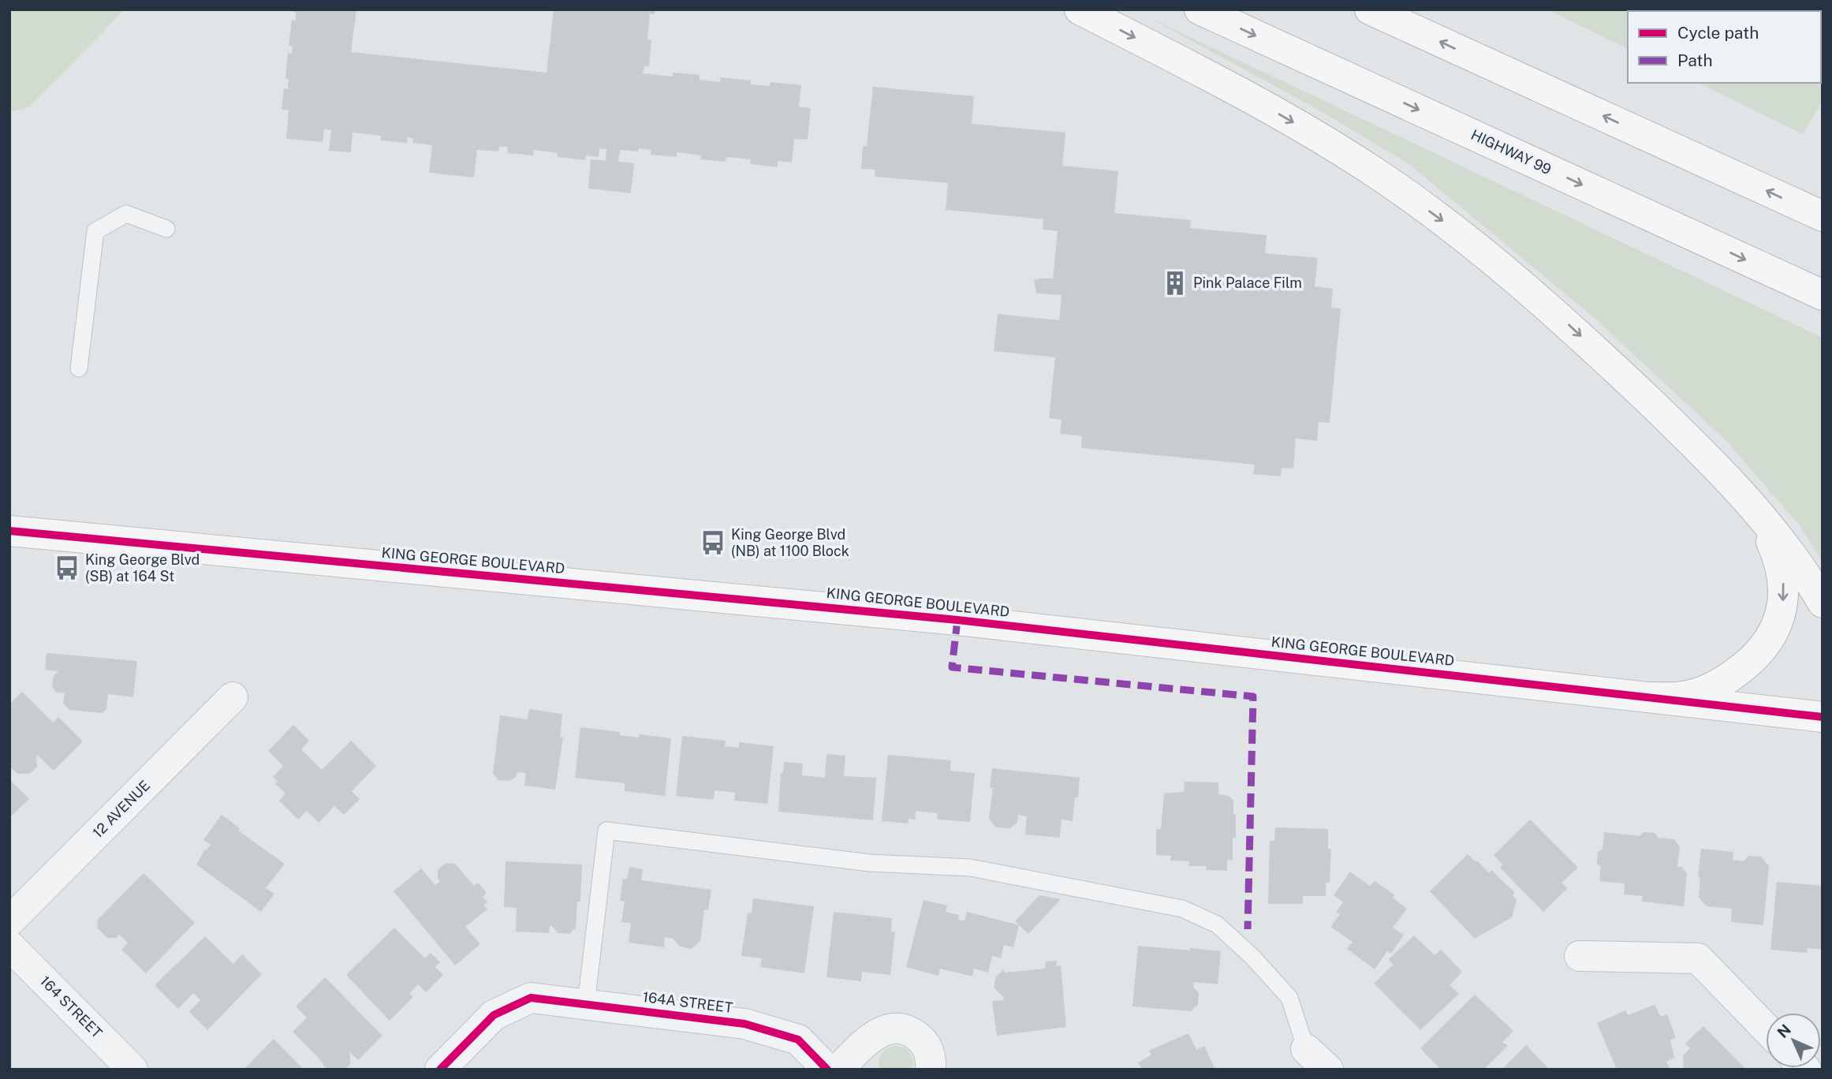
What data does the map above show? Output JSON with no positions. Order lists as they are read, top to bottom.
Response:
{
  "streets": {
    "main road": ["HIGHWAY 99", "KING GEORGE BOULEVARD"],
    "street": ["12 AVENUE", "164A STREET", "164 STREET"]
  },
  "places": {
    "building": ["Pink Palace Film"],
    "bus stop": ["King George Blvd (NB) at 1100 Block", "King George Blvd (SB) at 164 St"]
  },
  "legend": ["Cycle path", "Path"],
  "north": "top left"
}
